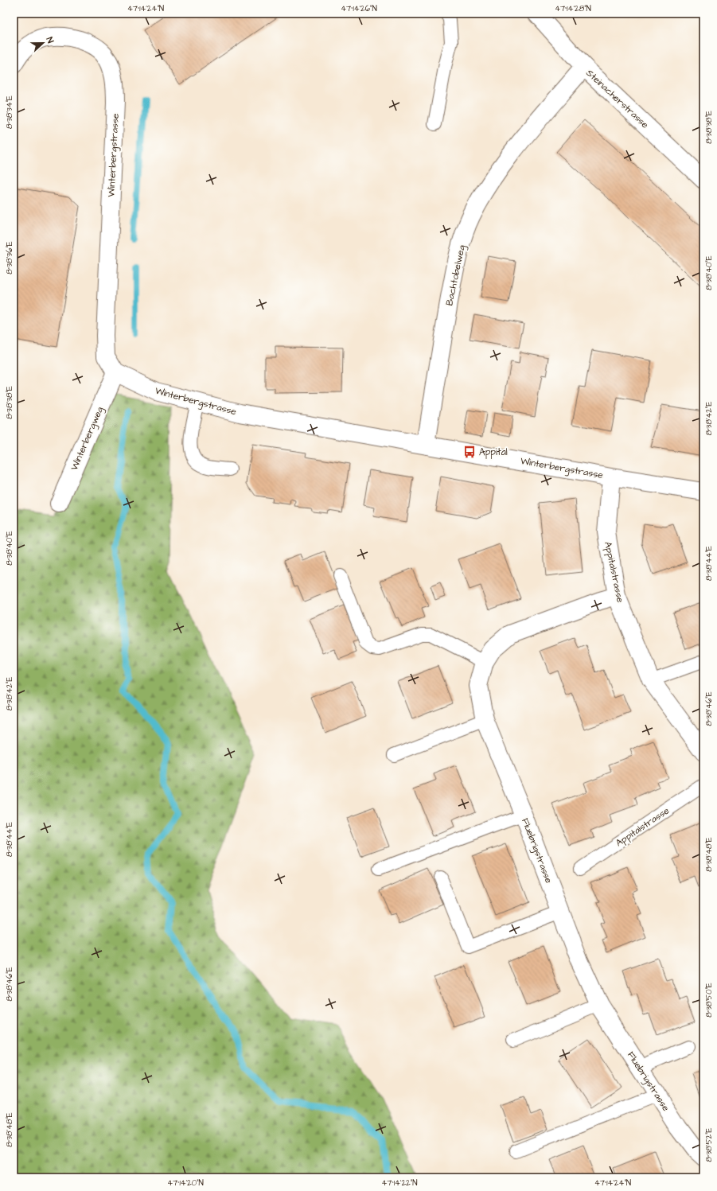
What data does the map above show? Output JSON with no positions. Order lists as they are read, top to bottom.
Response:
{
  "streets": {
    "street": [
      "Steinacherstrasse",
      "Winterbergstrasse",
      "Bachtobelweg",
      "Winterbergweg",
      "Appitalstrasse",
      "Fluebrigstrasse"
    ]
  },
  "crossings": [
    ["Steinacherstrasse", "Bachtobelweg"],
    ["Winterbergstrasse", "Bachtobelweg"],
    ["Winterbergstrasse", "Winterbergweg"],
    ["Winterbergstrasse", "Appitalstrasse"],
    ["Appitalstrasse", "Fluebrigstrasse"]
  ],
  "places": {
    "bus stop": ["Appital"]
  },
  "north": "right",
  "coordinates": [
    "47°14'24\"N",
    "47°14'26\"N",
    "47°14'28\"N",
    "8°38'34\"E",
    "8°38'38\"E",
    "8°38'36\"E",
    "8°38'40\"E",
    "8°38'42\"E",
    "8°38'44\"E",
    "8°38'46\"E",
    "8°38'48\"E",
    "8°38'50\"E",
    "8°38'52\"E",
    "47°14'20\"N",
    "47°14'22\"N"
  ]
}
